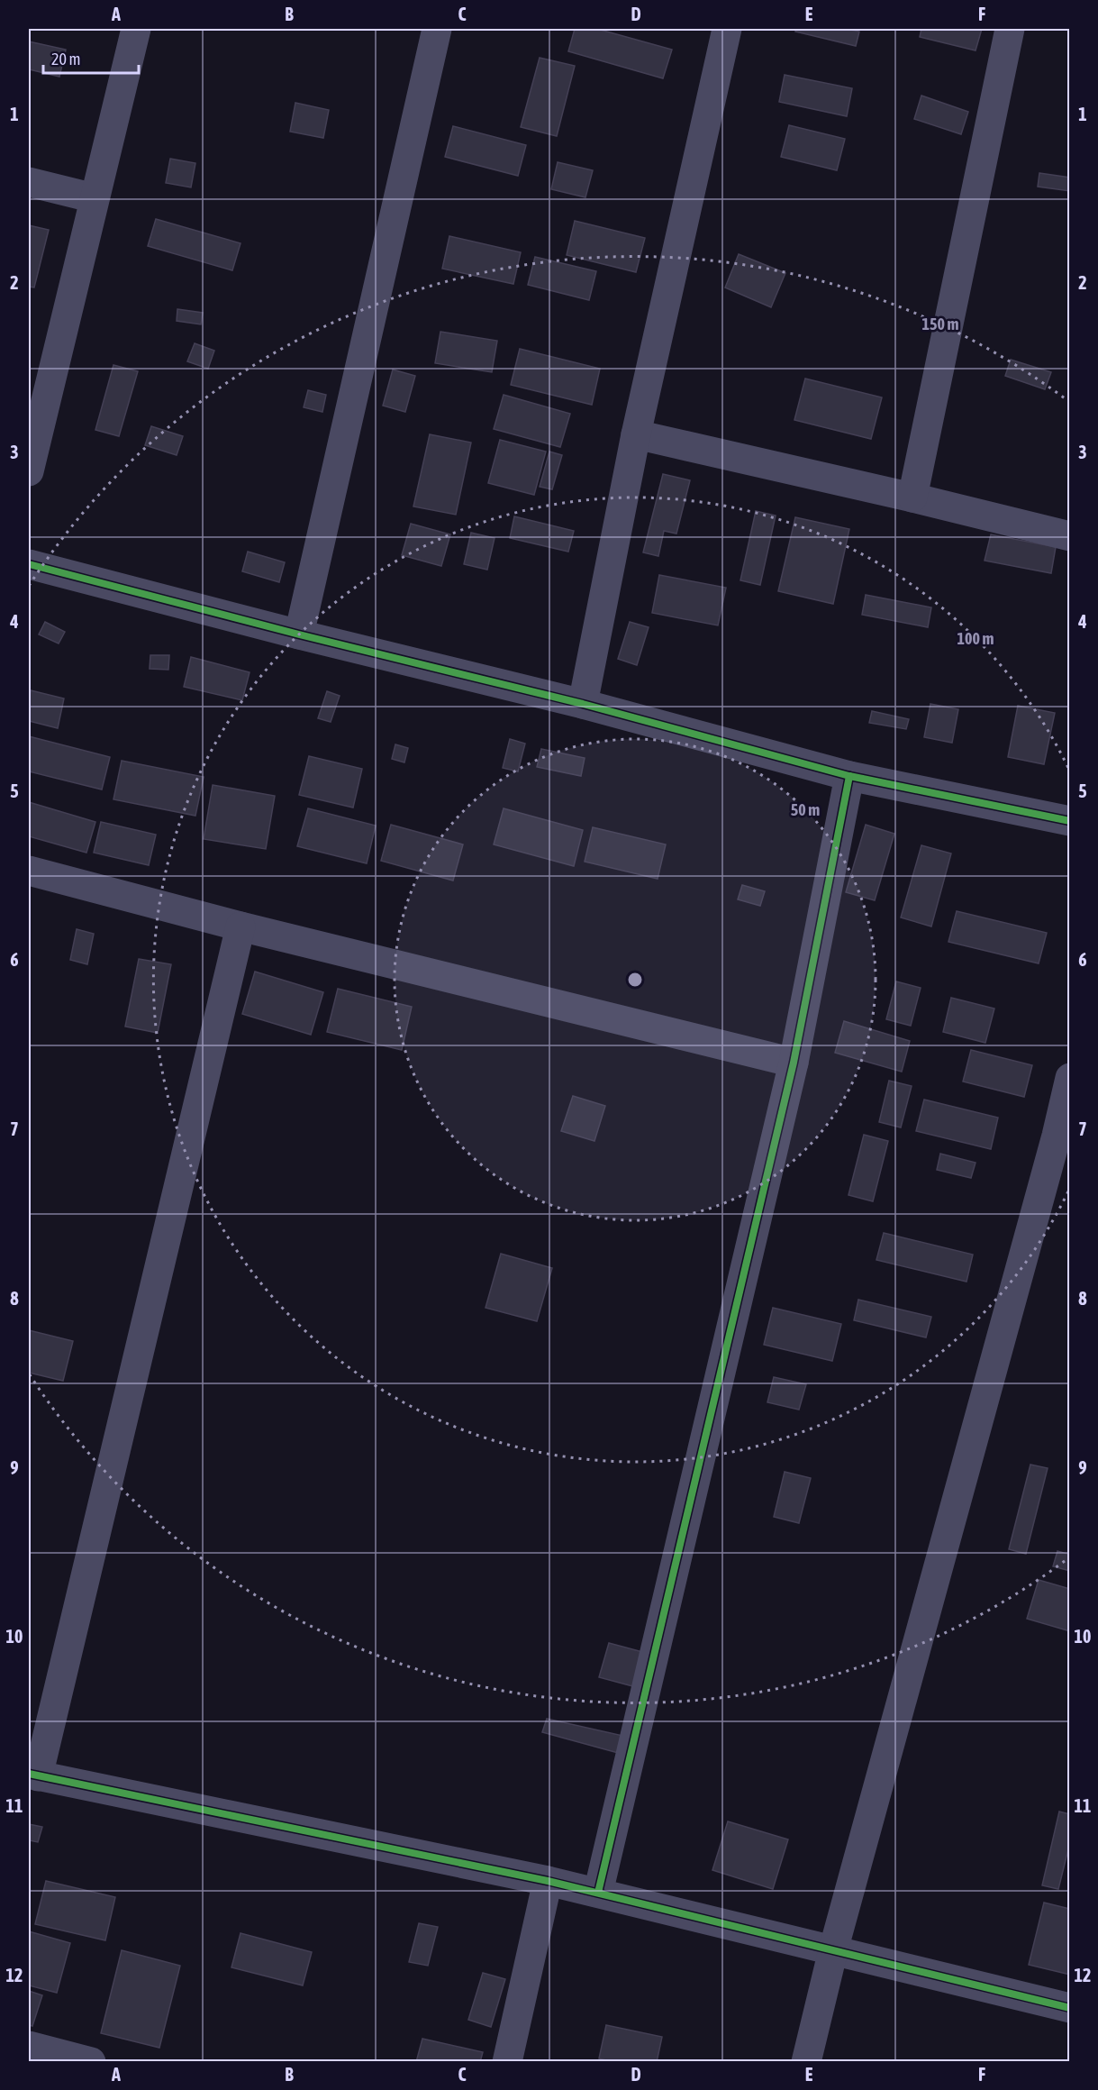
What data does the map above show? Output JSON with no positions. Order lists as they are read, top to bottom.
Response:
{
  "scale_bar": "20 m",
  "grid": {
    "columns": [
      "A",
      "B",
      "C",
      "D",
      "E",
      "F"
    ],
    "rows": [
      "1",
      "2",
      "3",
      "4",
      "5",
      "6",
      "7",
      "8",
      "9",
      "10",
      "11",
      "12"
    ]
  },
  "rings": ["150 m", "100 m", "50 m"]
}
